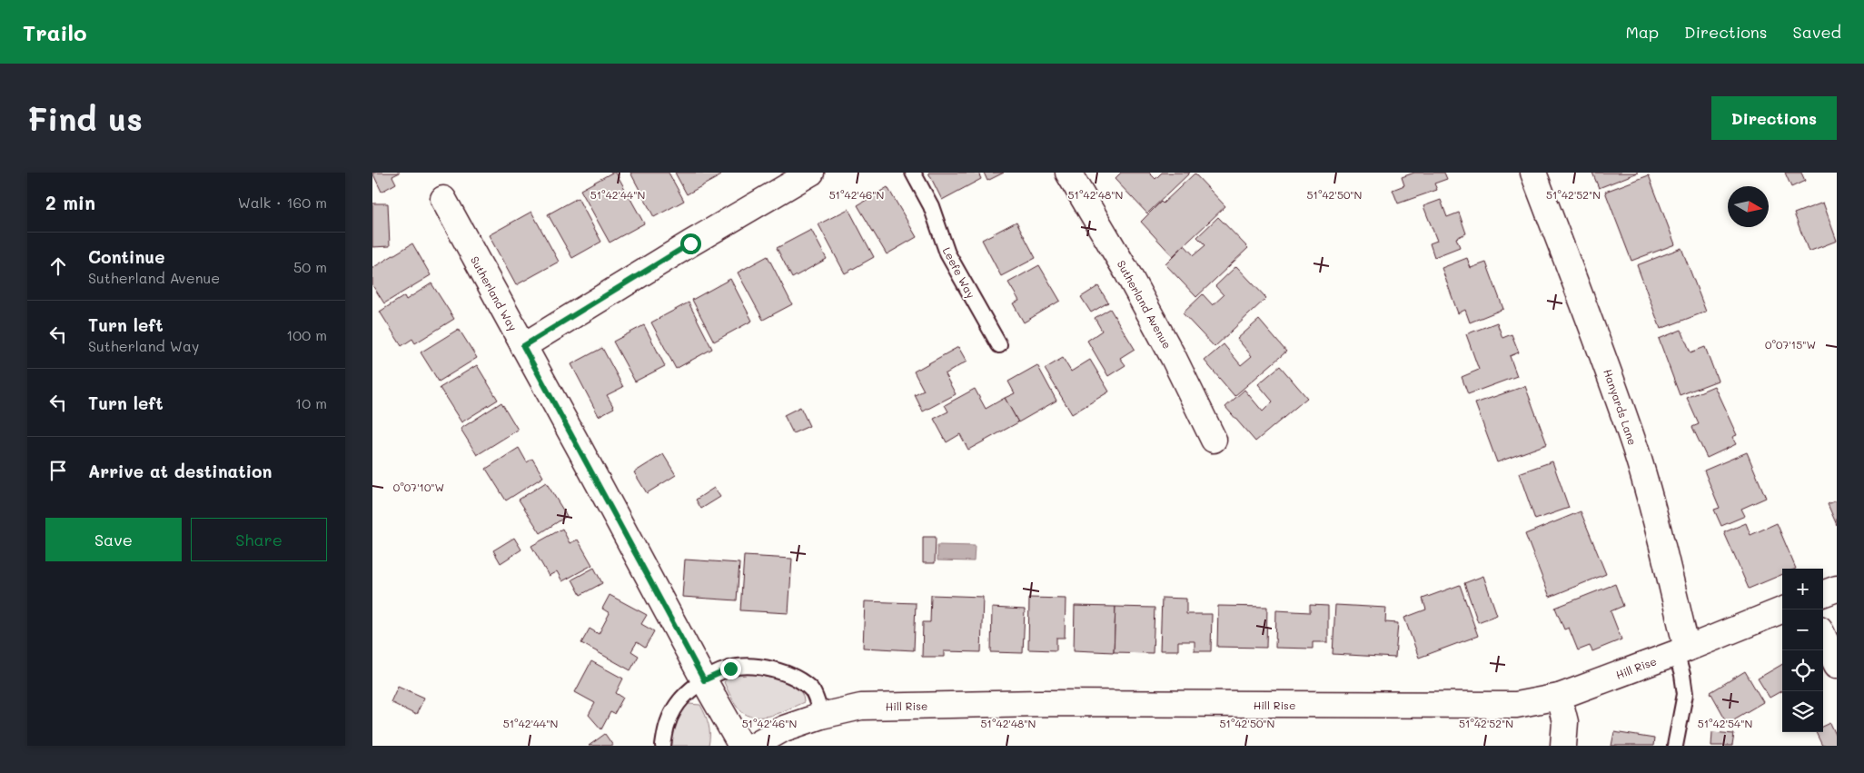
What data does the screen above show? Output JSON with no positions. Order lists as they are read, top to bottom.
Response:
{
  "streets": {
    "street": [
      "Sutherland Way",
      "Sutherland Avenue",
      "Hanyards Lane",
      "Hill Rise"
    ],
    "lane": ["Leefe Way"]
  },
  "crossings": [
    ["Hanyards Lane", "Hill Rise"]
  ],
  "north": "right",
  "page": {
    "header": "Trailo",
    "nav": ["Map", "Directions", "Saved"],
    "buttons": [
      "Directions",
      ["Save", "Share"]
    ],
    "title": "Find us",
    "heading": ["2 min", "Walk · 160 m"],
    "list": [
      ["Continue", "Sutherland Avenue", "50 m"],
      ["Turn left", "Sutherland Way", "100 m"],
      ["Turn left", "10 m"],
      "Arrive at destination"
    ],
    "map_buttons": ["+", "−"]
  },
  "coordinates": [
    "51°42'44\"N",
    "51°42'46\"N",
    "51°42'48\"N",
    "51°42'50\"N",
    "51°42'52\"N",
    "0°07'15\"W",
    "0°07'10\"W",
    "51°42'54\"N"
  ]
}
